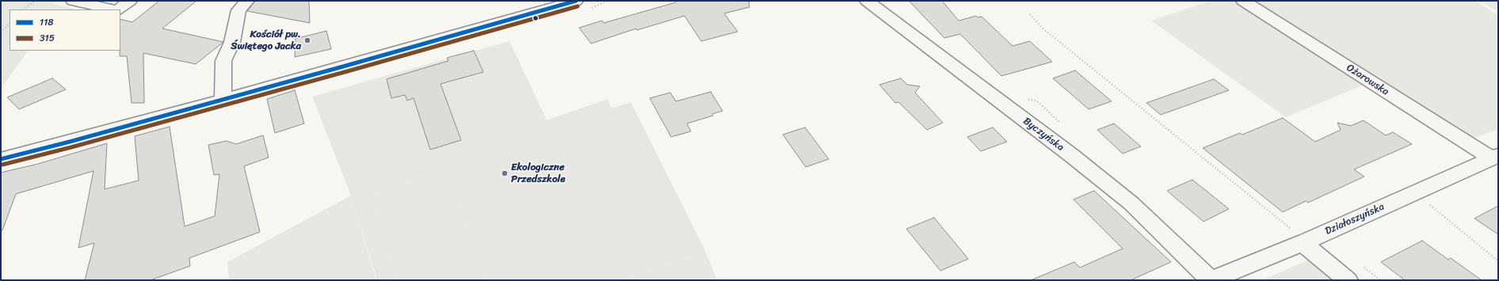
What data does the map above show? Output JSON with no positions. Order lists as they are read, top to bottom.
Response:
{
  "streets": {
    "street": ["Ożarowska", "Byczyńska", "Działoszyńska"]
  },
  "crossings": [
    ["Ożarowska", "Działoszyńska"],
    ["Byczyńska", "Działoszyńska"]
  ],
  "places": ["Kościół pw. Świętego Jacka", "Ekologiczne Przedszkole"],
  "lines": ["transit line 118", "transit line 315"],
  "legend": ["118", "315"]
}
